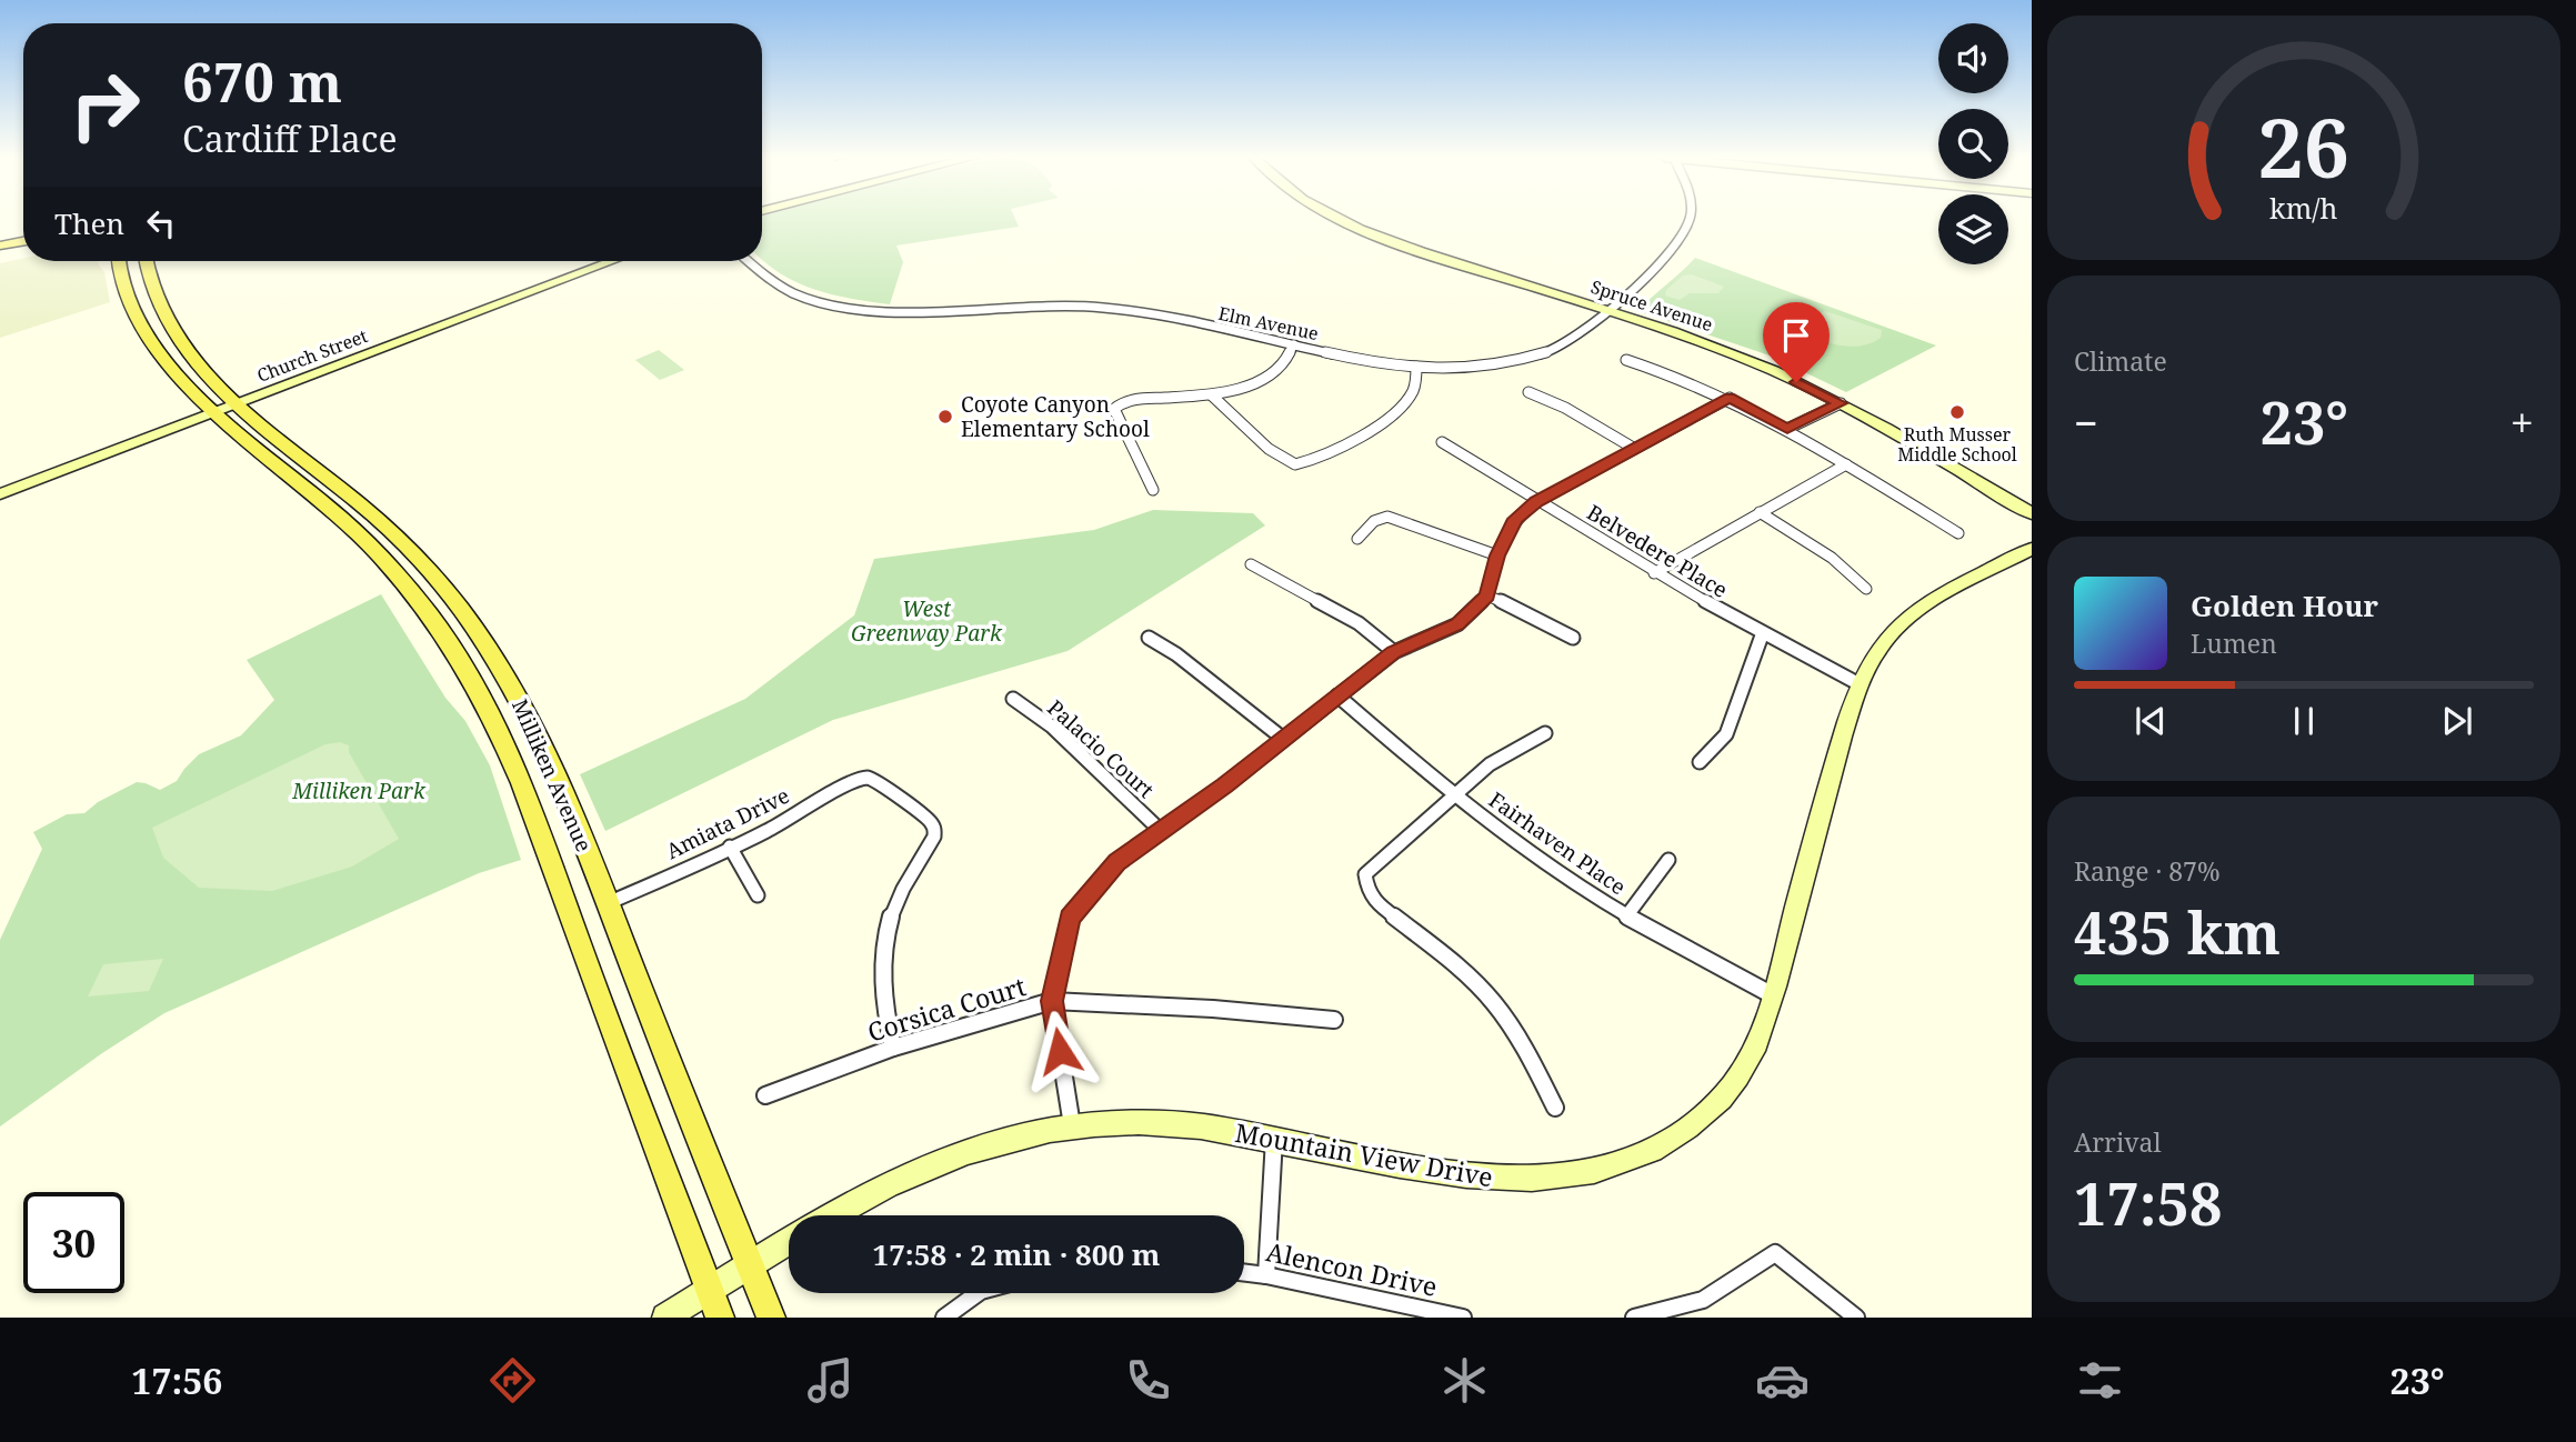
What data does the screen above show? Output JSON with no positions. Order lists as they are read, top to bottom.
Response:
{
  "streets": {
    "main road": [
      "Spruce Avenue",
      "Church Street",
      "Milliken Avenue",
      "Mountain View Drive"
    ],
    "street": [
      "Elm Avenue",
      "Belvedere Place",
      "Palacio Court",
      "Amiata Drive",
      "Fairhaven Place",
      "Corsica Court",
      "Alencon Drive"
    ]
  },
  "crossings": [
    ["Spruce Avenue", "Elm Avenue"],
    ["Church Street", "Milliken Avenue"],
    ["Belvedere Place", "Mountain View Drive"],
    ["Milliken Avenue", "Amiata Drive"],
    ["Amiata Drive", "Corsica Court"],
    ["Fairhaven Place", "Mountain View Drive"]
  ],
  "parks": ["West Greenway Park", "Milliken Park"],
  "places": ["Ruth Musser Middle School", "Coyote Canyon Elementary School"],
  "page": {
    "turn": ["670 m", "Cardiff Place"],
    "then": "Then",
    "tile": [
      "Climate",
      ["Range · 87%", "435 km"],
      ["Arrival", "17:58"]
    ],
    "heat": ["−", "23°", "+"],
    "song": ["Golden Hour", "Lumen"],
    "limit": "30",
    "trip": "17:58 · 2 min · 800 m",
    "tabs": ["17:56", "23°"],
    "gauge": ["26", "km/h"]
  }
}
